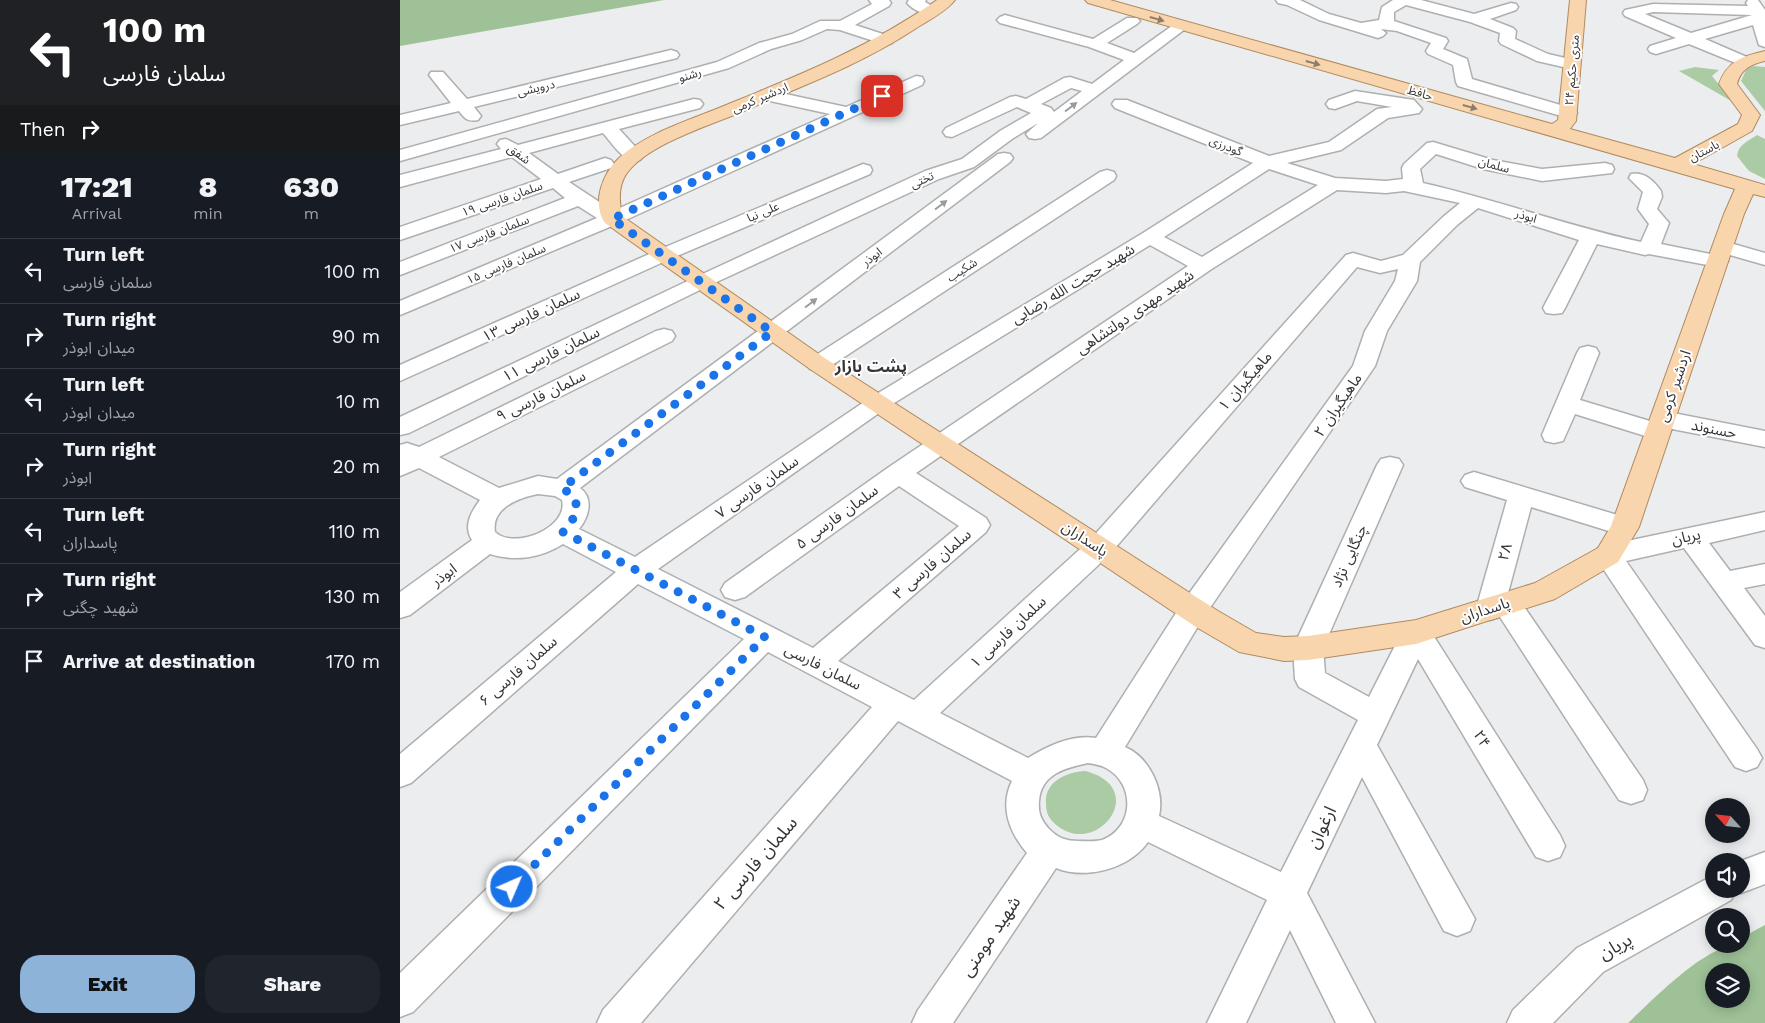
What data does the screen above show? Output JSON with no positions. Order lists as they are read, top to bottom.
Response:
{
  "streets": {
    "main road": [
      "۲۴ متری حکیم",
      "حافظ",
      "اردشیر کرمی",
      "باستان",
      "پاسداران"
    ],
    "street": [
      "رشنو",
      "درویشی",
      "گودرزی",
      "شفق",
      "سلمان",
      "تختی",
      "سلمان فارسی ۱۹",
      "علی نیا",
      "ابوذر",
      "سلمان فارسی ۱۷",
      "سلمان فارسی ۱۵",
      "شکیب",
      "شهید حجت الله رضایی",
      "شهید مهدی دولتشاهی",
      "سلمان فارسی ۱۳",
      "سلمان فارسی ۱۱",
      "ماهیگیران ۱",
      "سلمان فارسی ۹",
      "ماهیگیران ۲",
      "حسنوند",
      "سلمان فارسی ۷",
      "سلمان فارسی ۵",
      "پریان",
      "۲۸",
      "چنگایی نژاد",
      "سلمان فارسی ۳",
      "سلمان فارسی ۱",
      "سلمان فارسی",
      "سلمان فارسی ۶",
      "۲۴",
      "ارغوان",
      "سلمان فارسی ۲",
      "شهید مومنی"
    ]
  },
  "crossings": [
    ["۲۴ متری حکیم", "حافظ"],
    ["رشنو", "شفق"],
    ["درویشی", "شفق"],
    ["حافظ", "اردشیر کرمی"],
    ["حافظ", "باستان"],
    ["حافظ", "ابوذر"],
    ["اردشیر کرمی", "باستان"],
    ["اردشیر کرمی", "شفق"],
    ["اردشیر کرمی", "ابوذر"],
    ["اردشیر کرمی", "سلمان فارسی ۱۵"],
    ["اردشیر کرمی", "حسنوند"],
    ["اردشیر کرمی", "پریان"],
    ["اردشیر کرمی", "پاسداران"],
    ["گودرزی", "ابوذر"],
    ["گودرزی", "شهید حجت الله رضایی"],
    ["گودرزی", "شهید مهدی دولتشاهی"],
    ["شفق", "سلمان فارسی ۱۹"],
    ["شفق", "سلمان فارسی ۱۷"],
    ["شفق", "سلمان فارسی ۱۵"],
    ["شفق", "پاسداران"],
    ["سلمان", "ابوذر"],
    ["تختی", "سلمان فارسی ۱۱"],
    ["تختی", "پاسداران"],
    ["علی نیا", "سلمان فارسی ۱۳"],
    ["علی نیا", "پاسداران"],
    ["ابوذر", "شهید مهدی دولتشاهی"],
    ["ابوذر", "پاسداران"],
    ["ابوذر", "سلمان فارسی"],
    ["سلمان فارسی ۱۵", "پاسداران"],
    ["شکیب", "پاسداران"],
    ["شهید حجت الله رضایی", "سلمان فارسی ۷"],
    ["شهید حجت الله رضایی", "پاسداران"],
    ["شهید مهدی دولتشاهی", "سلمان فارسی ۵"],
    ["شهید مهدی دولتشاهی", "پاسداران"],
    ["سلمان فارسی ۱۳", "پاسداران"],
    ["سلمان فارسی ۱۱", "پاسداران"],
    ["ماهیگیران ۱", "ماهیگیران ۲"],
    ["ماهیگیران ۱", "پاسداران"],
    ["ماهیگیران ۱", "سلمان فارسی ۱"],
    ["ماهیگیران ۲", "پاسداران"],
    ["ماهیگیران ۲", "سلمان فارسی"],
    ["ماهیگیران ۲", "شهید مومنی"],
    ["سلمان فارسی ۷", "پاسداران"],
    ["سلمان فارسی ۷", "سلمان فارسی"],
    ["سلمان فارسی ۷", "سلمان فارسی ۶"],
    ["سلمان فارسی ۵", "پاسداران"],
    ["سلمان فارسی ۵", "سلمان فارسی ۳"],
    ["پریان", "پاسداران"],
    ["پاسداران", "۲۸"],
    ["پاسداران", "چنگایی نژاد"],
    ["پاسداران", "سلمان فارسی ۱"],
    ["پاسداران", "۲۴"],
    ["پاسداران", "ارغوان"],
    ["سلمان فارسی ۳", "سلمان فارسی"],
    ["سلمان فارسی ۱", "سلمان فارسی"],
    ["سلمان فارسی ۱", "سلمان فارسی ۲"],
    ["سلمان فارسی", "سلمان فارسی ۶"],
    ["سلمان فارسی", "سلمان فارسی ۲"],
    ["سلمان فارسی", "شهید مومنی"],
    ["۲۴", "ارغوان"]
  ],
  "one_way": ["حافظ"],
  "districts": ["پشت بازار"],
  "north": "top left",
  "page": {
    "turn": ["100 m", "سلمان فارسی"],
    "then": "Then",
    "eta": [
      "17:21",
      "Arrival",
      "8",
      "min",
      "630",
      "m"
    ],
    "list": [
      {
        "name": "Turn left",
        "note": "سلمان فارسی",
        "value": "100 m"
      },
      {
        "name": "Turn right",
        "note": "میدان ابوذر",
        "value": "90 m"
      },
      {
        "name": "Turn left",
        "note": "میدان ابوذر",
        "value": "10 m"
      },
      {
        "name": "Turn right",
        "note": "ابوذر",
        "value": "20 m"
      },
      {
        "name": "Turn left",
        "note": "پاسداران",
        "value": "110 m"
      },
      {
        "name": "Turn right",
        "note": "شهید چگنی",
        "value": "130 m"
      },
      {
        "name": "Arrive at destination",
        "value": "170 m"
      }
    ],
    "buttons": ["Exit", "Share"]
  }
}
